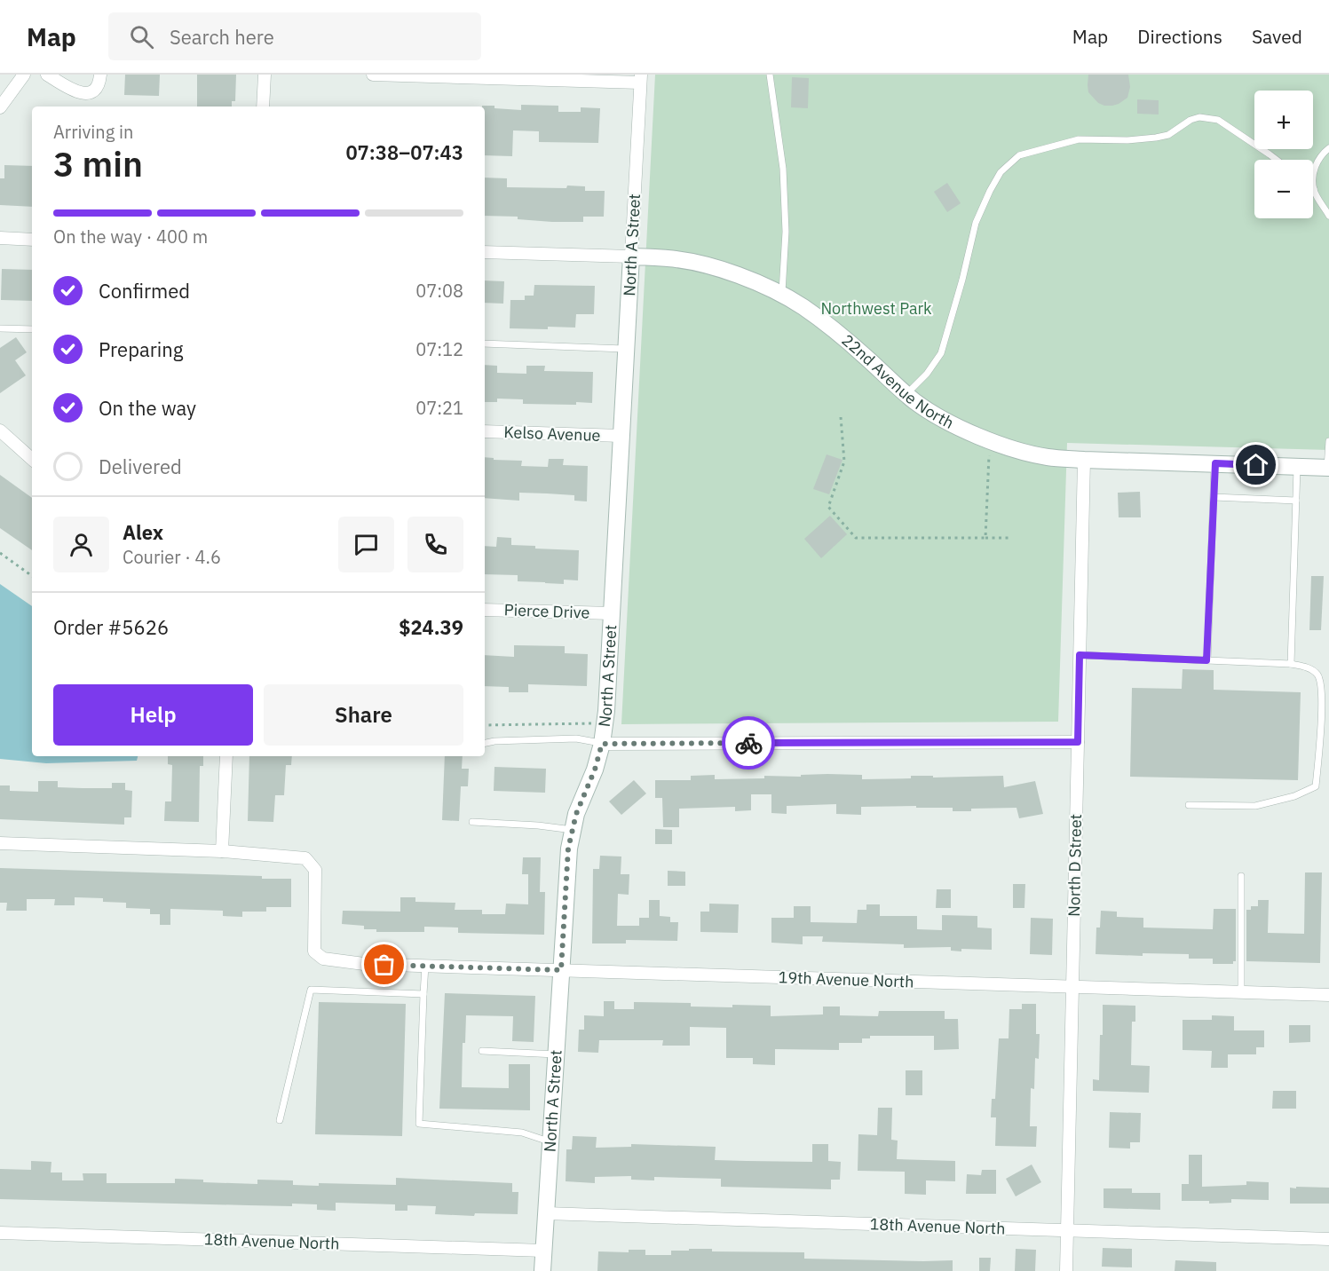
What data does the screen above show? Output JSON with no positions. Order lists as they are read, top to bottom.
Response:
{
  "streets": {
    "street": [
      "North A Street",
      "22nd Avenue North",
      "Kelso Avenue",
      "Pierce Drive",
      "North D Street",
      "19th Avenue North",
      "18th Avenue North"
    ]
  },
  "crossings": [
    ["North A Street", "22nd Avenue North"],
    ["North A Street", "Kelso Avenue"],
    ["North A Street", "Pierce Drive"],
    ["North A Street", "19th Avenue North"],
    ["North A Street", "18th Avenue North"],
    ["22nd Avenue North", "North D Street"],
    ["North D Street", "19th Avenue North"],
    ["North D Street", "18th Avenue North"]
  ],
  "parks": ["Northwest Park"],
  "page": {
    "header": "Map",
    "search": "Search here",
    "nav": ["Map", "Directions", "Saved"],
    "map_buttons": ["+", "−"],
    "heading": ["3 min", "Arriving in", "07:38–07:43"],
    "panel": [
      "Alex",
      "Courier · 4.6",
      "Order #5626",
      "$24.39"
    ],
    "bar": "On the way · 400 m",
    "list": [
      ["Confirmed", "07:08"],
      ["Preparing", "07:12"],
      ["On the way", "07:21"],
      "Delivered"
    ],
    "buttons": ["Help", "Share"]
  }
}
